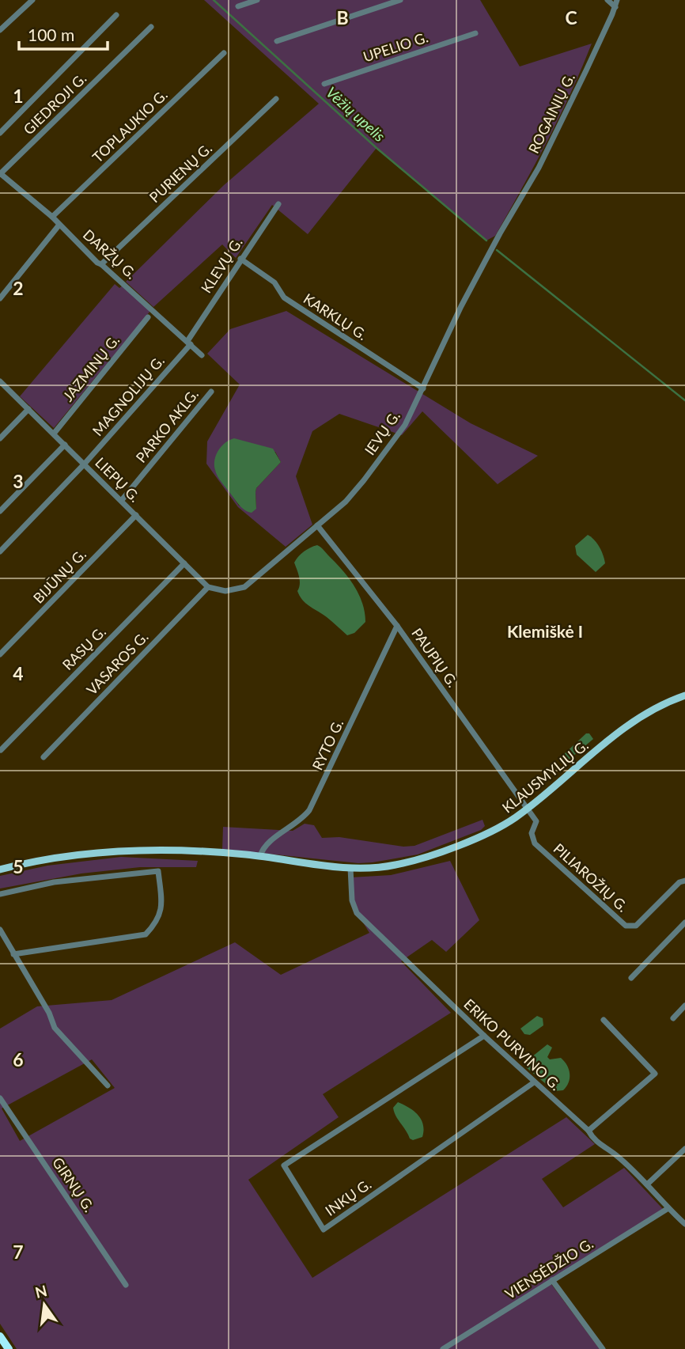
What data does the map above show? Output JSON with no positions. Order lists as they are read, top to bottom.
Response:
{
  "streets": {
    "main road": ["KLAUSMYLIŲ G."],
    "street": [
      "UPELIO G.",
      "GIEDROJI G.",
      "ROGAINIŲ G.",
      "TOPLAUKIO G.",
      "PURIENŲ G.",
      "DARŽŲ G.",
      "KLEVŲ G.",
      "KARKLŲ G.",
      "JAZMINŲ G.",
      "MAGNOLIJŲ G.",
      "PARKO AKLG.",
      "IEVŲ G.",
      "LIEPŲ G.",
      "BIJŪNŲ G.",
      "RASŲ G.",
      "PAUPIŲ G.",
      "VASAROS G.",
      "RYTO G.",
      "PILIAROŽIŲ G.",
      "ERIKO PURVINO G.",
      "GIRNŲ G.",
      "INKŲ G.",
      "VIENSĖDŽIO G."
    ]
  },
  "crossings": [
    ["GIEDROJI G.", "DARŽŲ G."],
    ["ROGAINIŲ G.", "IEVŲ G."],
    ["TOPLAUKIO G.", "DARŽŲ G."],
    ["PURIENŲ G.", "DARŽŲ G."],
    ["DARŽŲ G.", "KLEVŲ G."],
    ["DARŽŲ G.", "MAGNOLIJŲ G."],
    ["KLEVŲ G.", "KARKLŲ G."],
    ["KLEVŲ G.", "MAGNOLIJŲ G."],
    ["KARKLŲ G.", "IEVŲ G."],
    ["JAZMINŲ G.", "LIEPŲ G."],
    ["MAGNOLIJŲ G.", "LIEPŲ G."],
    ["PARKO AKLG.", "LIEPŲ G."],
    ["IEVŲ G.", "LIEPŲ G."],
    ["IEVŲ G.", "PAUPIŲ G."],
    ["IEVŲ G.", "VASAROS G."],
    ["LIEPŲ G.", "BIJŪNŲ G."],
    ["LIEPŲ G.", "RASŲ G."],
    ["LIEPŲ G.", "VASAROS G."],
    ["PAUPIŲ G.", "RYTO G."],
    ["PAUPIŲ G.", "KLAUSMYLIŲ G."],
    ["PAUPIŲ G.", "PILIAROŽIŲ G."],
    ["RYTO G.", "KLAUSMYLIŲ G."],
    ["KLAUSMYLIŲ G.", "PILIAROŽIŲ G."],
    ["KLAUSMYLIŲ G.", "ERIKO PURVINO G."],
    ["ERIKO PURVINO G.", "INKŲ G."],
    ["ERIKO PURVINO G.", "VIENSĖDŽIO G."]
  ],
  "districts": ["Klemiškė I"],
  "water": ["Vėžių upelis"],
  "scale_bar": "100 m",
  "north": "top",
  "grid": {
    "columns": ["B", "C"],
    "rows": [
      "1",
      "2",
      "3",
      "4",
      "5",
      "6",
      "7"
    ]
  }
}
